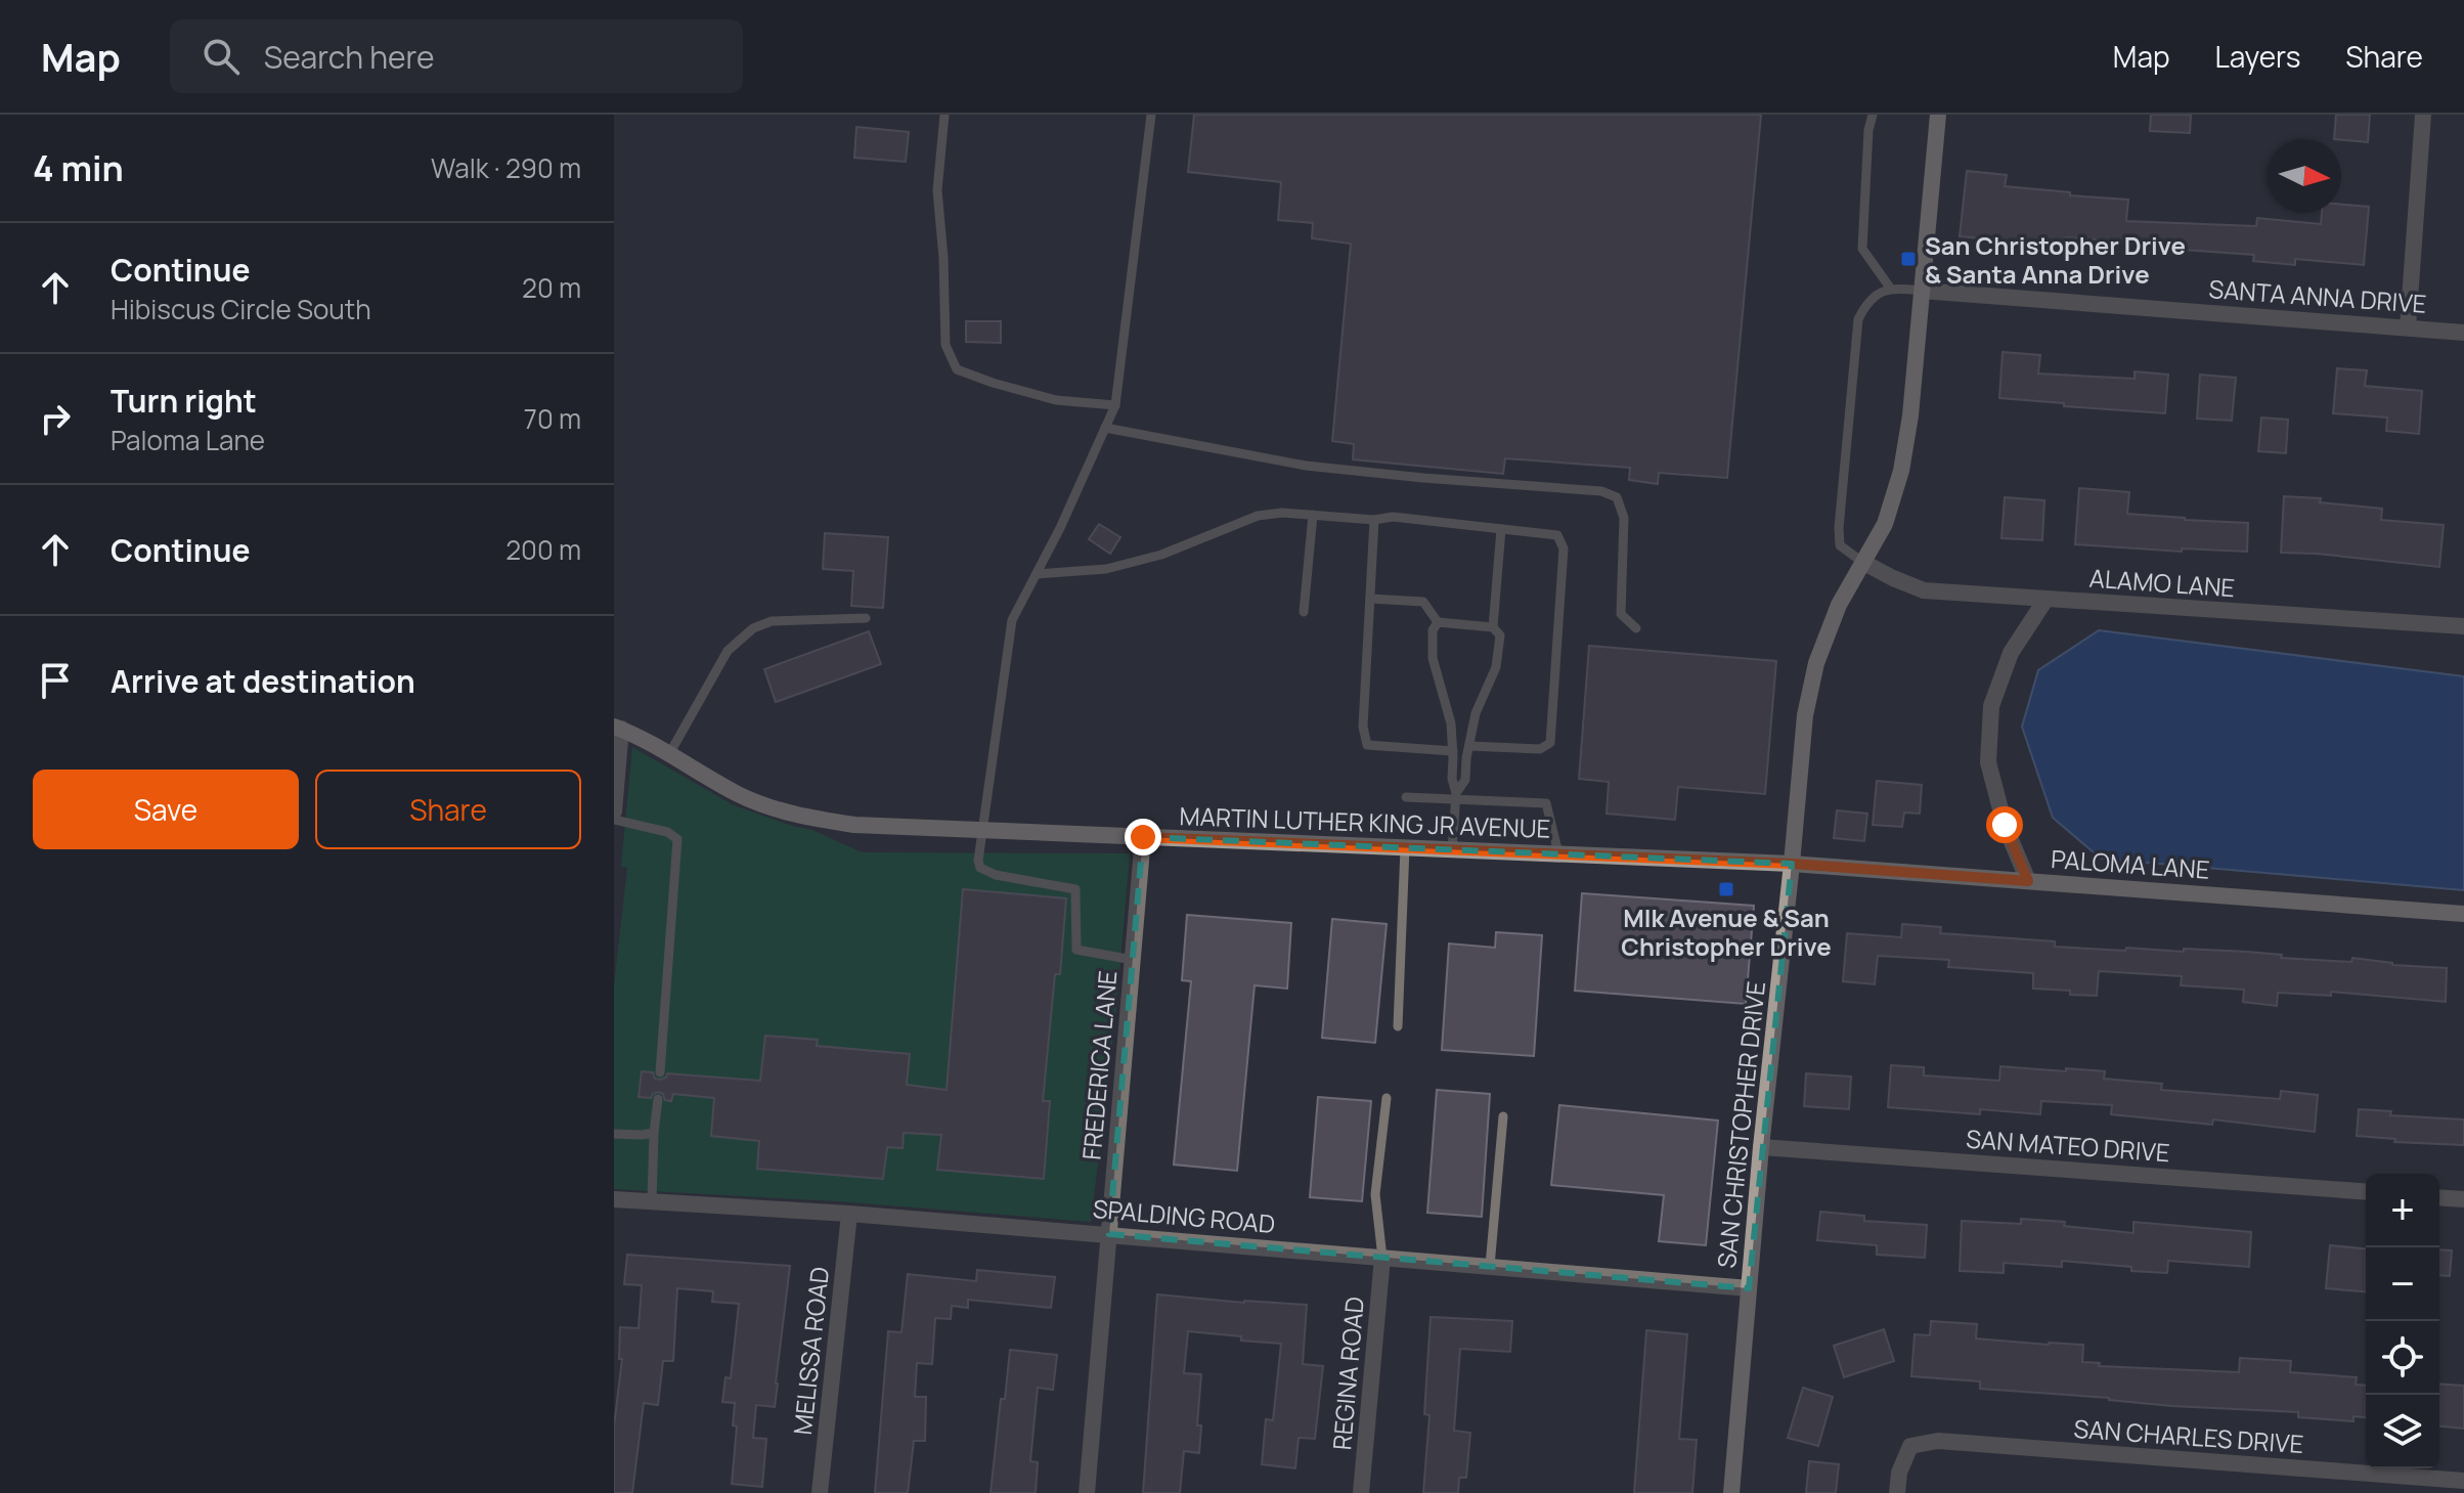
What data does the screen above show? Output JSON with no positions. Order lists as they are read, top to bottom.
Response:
{
  "streets": {
    "street": [
      "SANTA ANNA DRIVE",
      "ALAMO LANE",
      "MARTIN LUTHER KING JR AVENUE",
      "PALOMA LANE",
      "FREDERICA LANE",
      "SAN CHRISTOPHER DRIVE",
      "SAN MATEO DRIVE",
      "SPALDING ROAD",
      "MELISSA ROAD",
      "REGINA ROAD",
      "SAN CHARLES DRIVE"
    ]
  },
  "crossings": [
    ["SANTA ANNA DRIVE", "SAN CHRISTOPHER DRIVE"],
    ["ALAMO LANE", "SAN CHRISTOPHER DRIVE"],
    ["MARTIN LUTHER KING JR AVENUE", "PALOMA LANE"],
    ["MARTIN LUTHER KING JR AVENUE", "FREDERICA LANE"],
    ["MARTIN LUTHER KING JR AVENUE", "SAN CHRISTOPHER DRIVE"],
    ["PALOMA LANE", "SAN CHRISTOPHER DRIVE"],
    ["FREDERICA LANE", "SPALDING ROAD"],
    ["SAN CHRISTOPHER DRIVE", "SAN MATEO DRIVE"],
    ["SAN CHRISTOPHER DRIVE", "SPALDING ROAD"],
    ["SPALDING ROAD", "MELISSA ROAD"],
    ["SPALDING ROAD", "REGINA ROAD"]
  ],
  "places": {
    "transit": ["San Christopher Drive & Santa Anna Drive", "Mlk Avenue & San Christopher Drive"]
  },
  "north": "right",
  "page": {
    "header": "Map",
    "search": "Search here",
    "nav": ["Map", "Layers", "Share"],
    "heading": ["4 min", "Walk · 290 m"],
    "list": [
      ["Continue", "Hibiscus Circle South", "20 m"],
      ["Turn right", "Paloma Lane", "70 m"],
      ["Continue", "200 m"],
      "Arrive at destination"
    ],
    "buttons": ["Save", "Share"],
    "map_buttons": ["+", "−"]
  }
}
